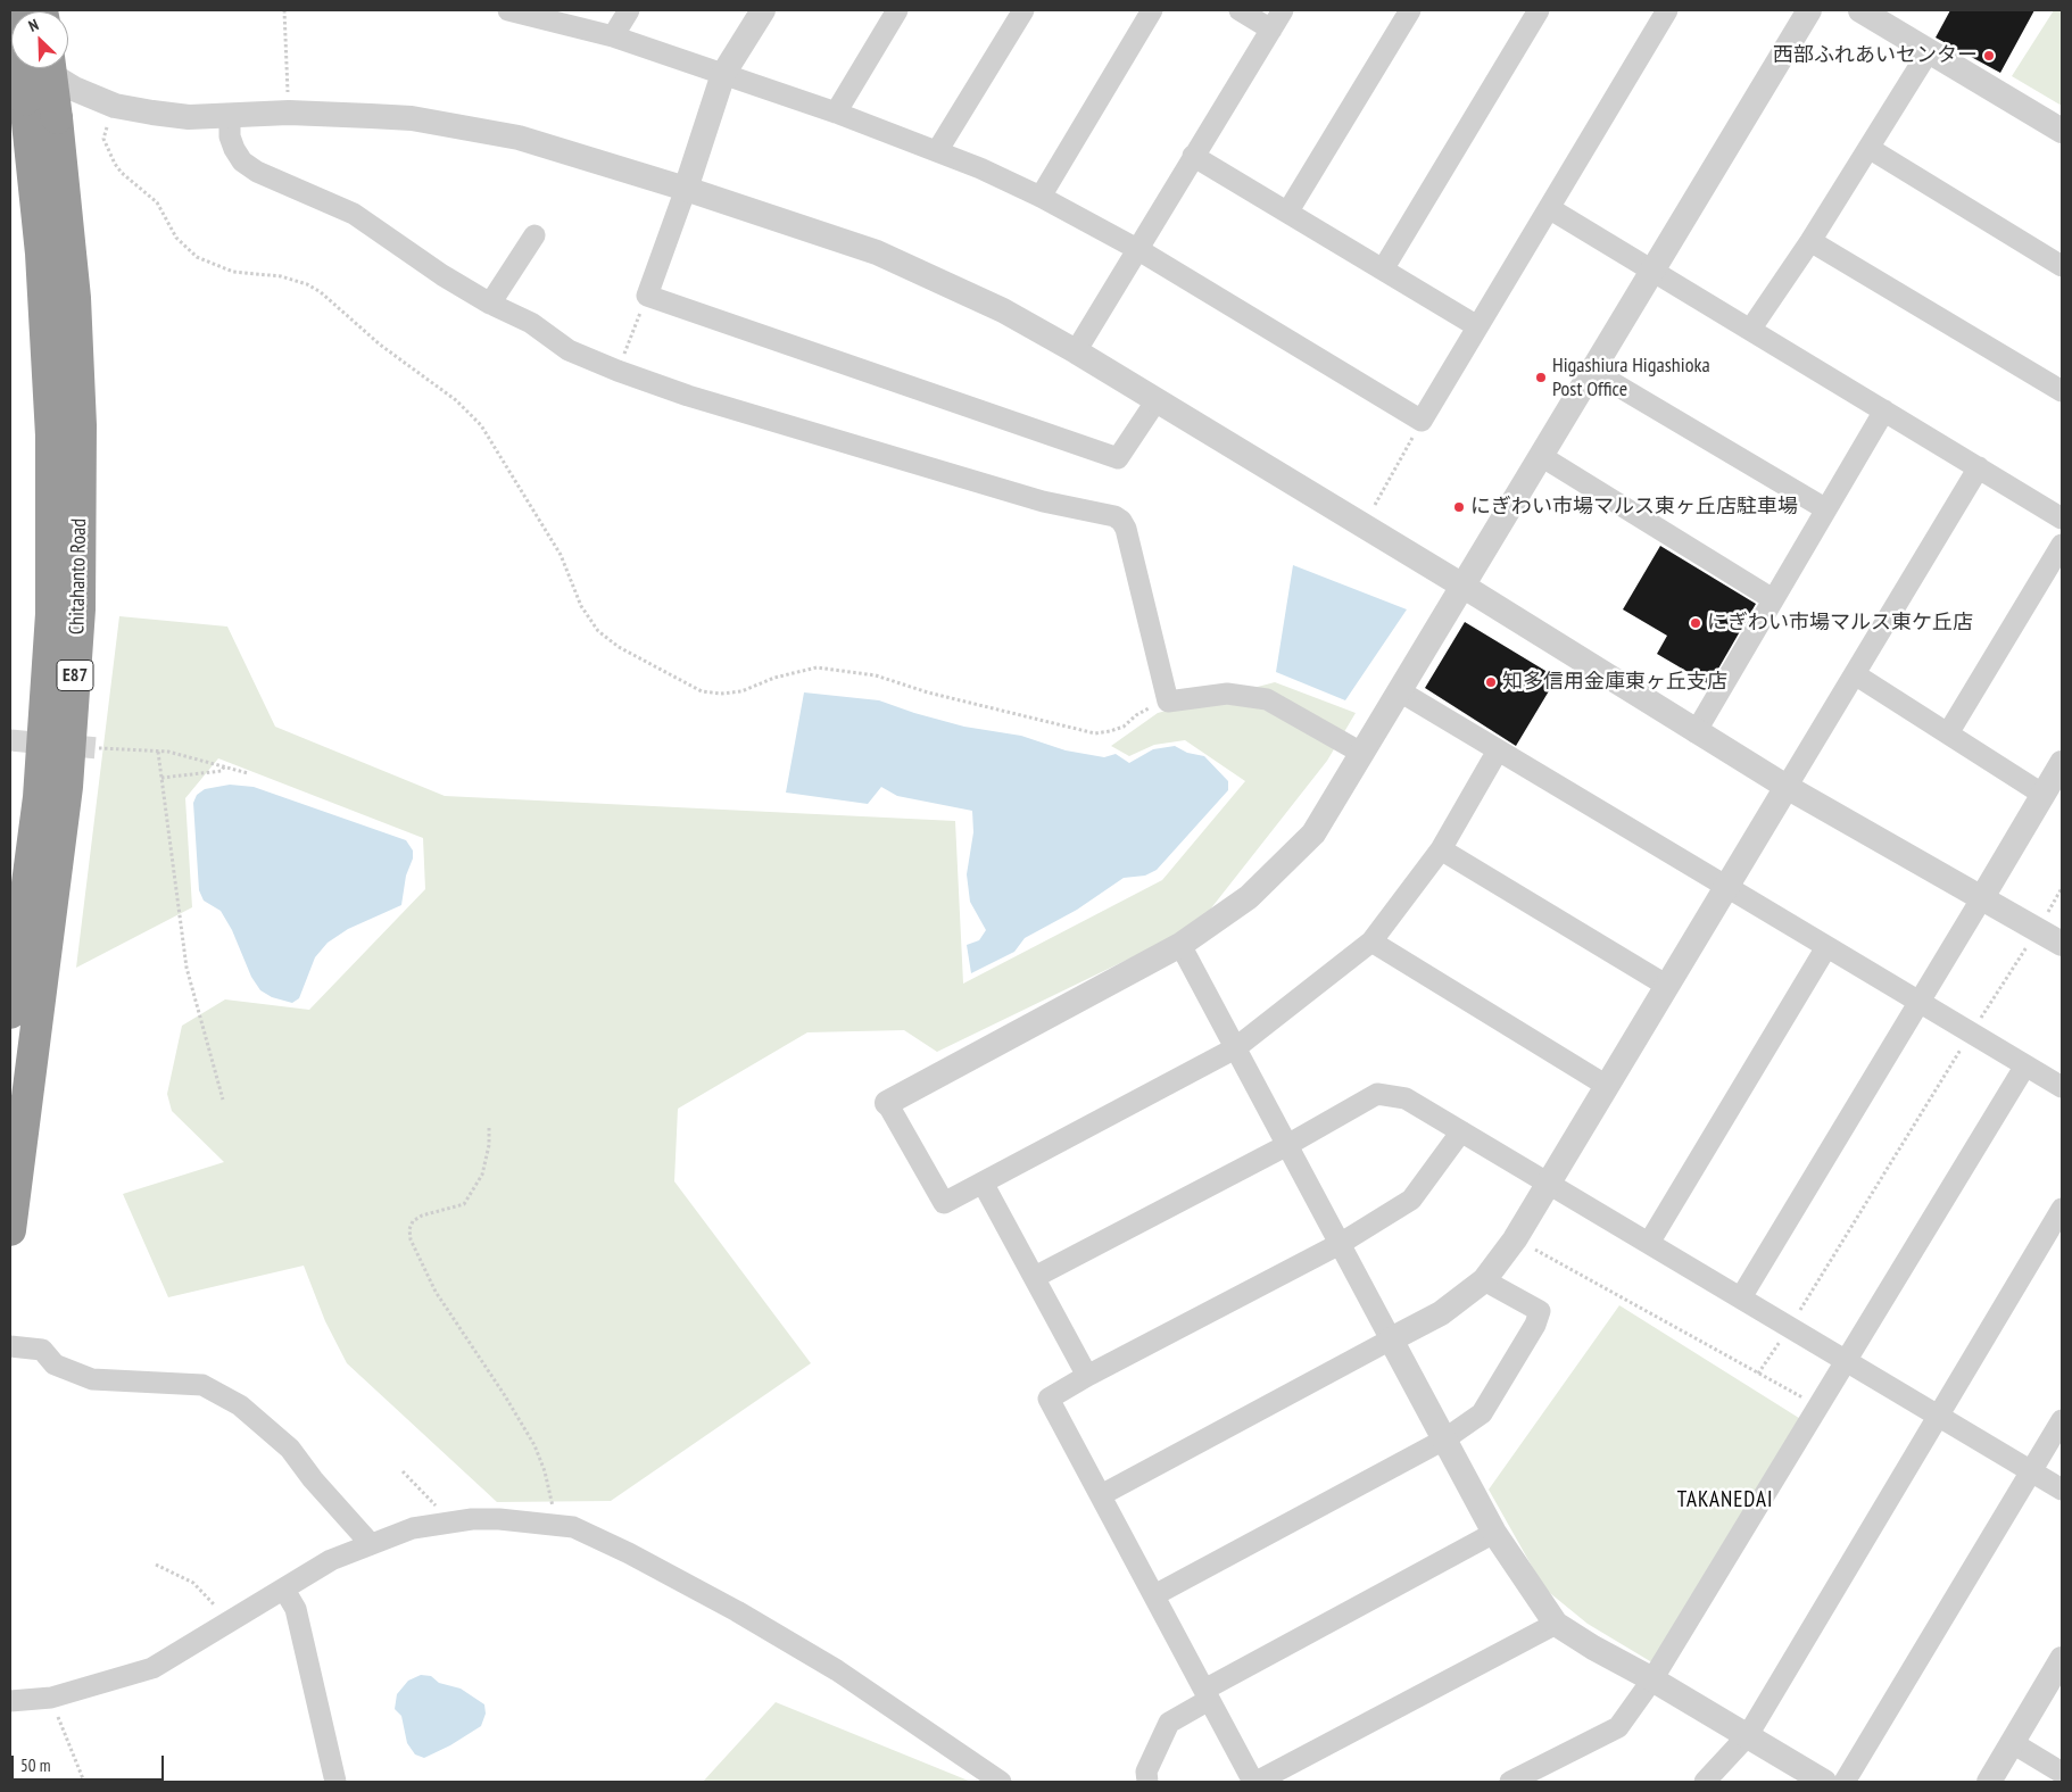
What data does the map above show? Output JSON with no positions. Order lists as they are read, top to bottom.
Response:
{
  "streets": {
    "highway": ["Chitahanto Road", "E87"]
  },
  "districts": ["TAKANEDAI"],
  "places": [
    "西部ふれあいセンター",
    "Higashiura Higashioka Post Office",
    "にぎわい市場マルス東ヶ丘店駐車場",
    "にぎわい市場マルス東ケ丘店",
    "知多信用金庫東ヶ丘支店"
  ],
  "scale_bar": "50 m",
  "north": "top left"
}
